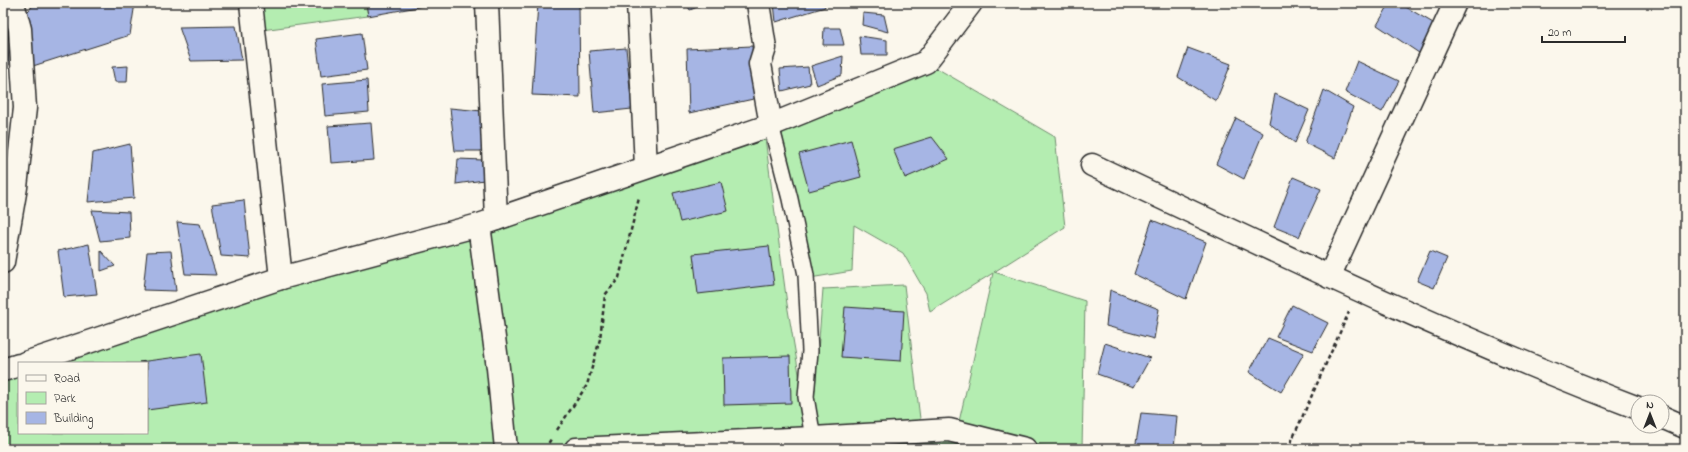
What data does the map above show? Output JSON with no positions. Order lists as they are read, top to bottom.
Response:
{
  "legend": ["Road", "Park", "Building"],
  "scale_bar": "20 m",
  "north": "top"
}
